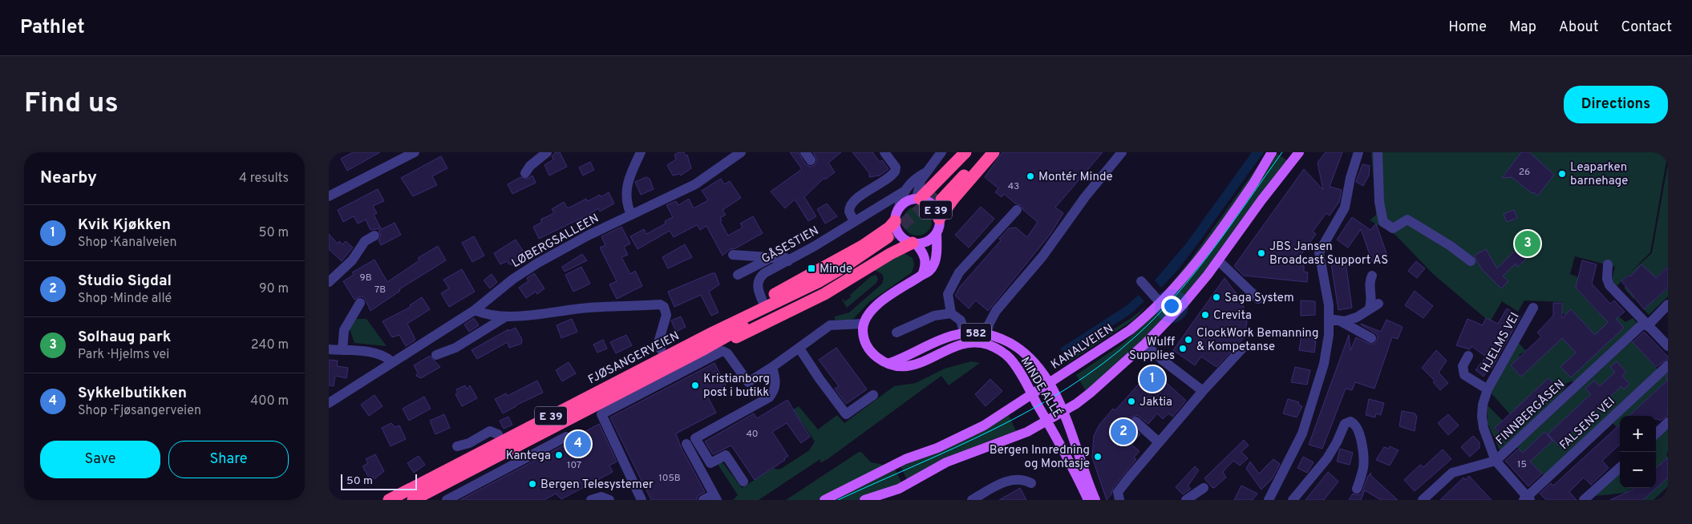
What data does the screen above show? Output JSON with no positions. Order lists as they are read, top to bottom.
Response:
{
  "streets": {
    "highway": ["E 39", "FJØSANGERVEIEN"],
    "main road": ["582", "KANALVEIEN", "MINDE ALLÉ"],
    "street": [
      "LØBERGSALLEEN",
      "GÅSESTIEN",
      "HJELMS VEI",
      "FINNBERGÅSEN",
      "FALSENS VEI"
    ]
  },
  "crossings": [
    ["E 39", "GÅSESTIEN"],
    ["E 39", "FJØSANGERVEIEN"],
    ["LØBERGSALLEEN", "FJØSANGERVEIEN"],
    ["HJELMS VEI", "FINNBERGÅSEN"],
    ["HJELMS VEI", "FALSENS VEI"],
    ["KANALVEIEN", "MINDE ALLÉ"]
  ],
  "places": {
    "other": [
      "Leaparken barnehage",
      "Montér Minde",
      "JBS Jansen Broadcast Support AS",
      "Saga System",
      "Crevita",
      "ClockWork Bemanning & Kompetanse",
      "Wulff Supplies",
      "Kristianborg post i butikk",
      "Jaktia",
      "Kantega",
      "Bergen Innredning og Montasje",
      "Bergen Telesystemer"
    ],
    "transit": ["Minde"]
  },
  "house_numbers": [
    "26",
    "43",
    "9B",
    "7B",
    "40",
    "15",
    "107",
    "105B"
  ],
  "scale_bar": "50 m",
  "page": {
    "header": "Pathlet",
    "nav": [
      "Home",
      "Map",
      "About",
      "Contact"
    ],
    "buttons": [
      "Directions",
      ["Save", "Share"]
    ],
    "title": "Find us",
    "heading": ["Nearby", "4 results"],
    "list": [
      {
        "mark": "1",
        "name": "Kvik Kjøkken",
        "note": "Shop · Kanalveien",
        "value": "50 m"
      },
      {
        "mark": "2",
        "name": "Studio Sigdal",
        "note": "Shop · Minde allé",
        "value": "90 m"
      },
      {
        "mark": "3",
        "name": "Solhaug park",
        "note": "Park · Hjelms vei",
        "value": "240 m"
      },
      {
        "mark": "4",
        "name": "Sykkelbutikken",
        "note": "Shop · Fjøsangerveien",
        "value": "400 m"
      }
    ],
    "pins": [
      "3",
      "1",
      "2",
      "4"
    ],
    "map_buttons": ["+", "−"],
    "scale": "50 m"
  }
}
